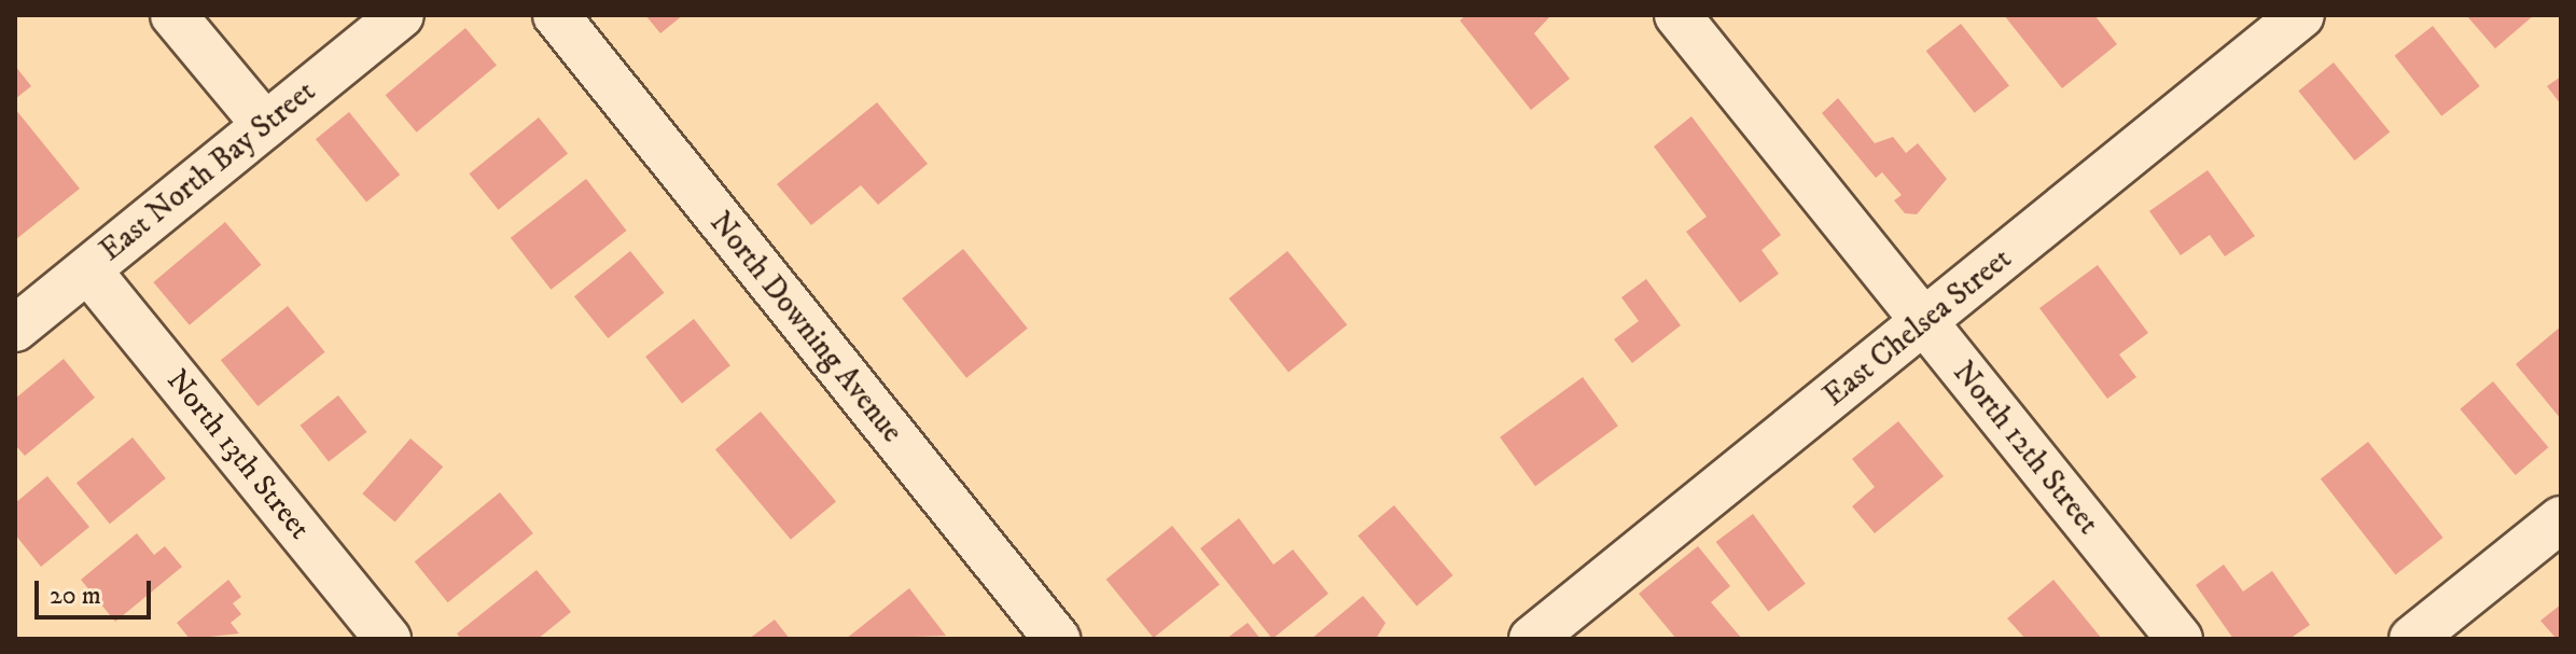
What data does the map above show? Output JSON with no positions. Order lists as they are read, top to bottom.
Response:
{
  "streets": {
    "street": [
      "East North Bay Street",
      "North Downing Avenue",
      "East Chelsea Street",
      "North 12th Street",
      "North 13th Street"
    ]
  },
  "crossings": [
    ["East North Bay Street", "North 13th Street"],
    ["East Chelsea Street", "North 12th Street"]
  ],
  "scale_bar": "20 m"
}
